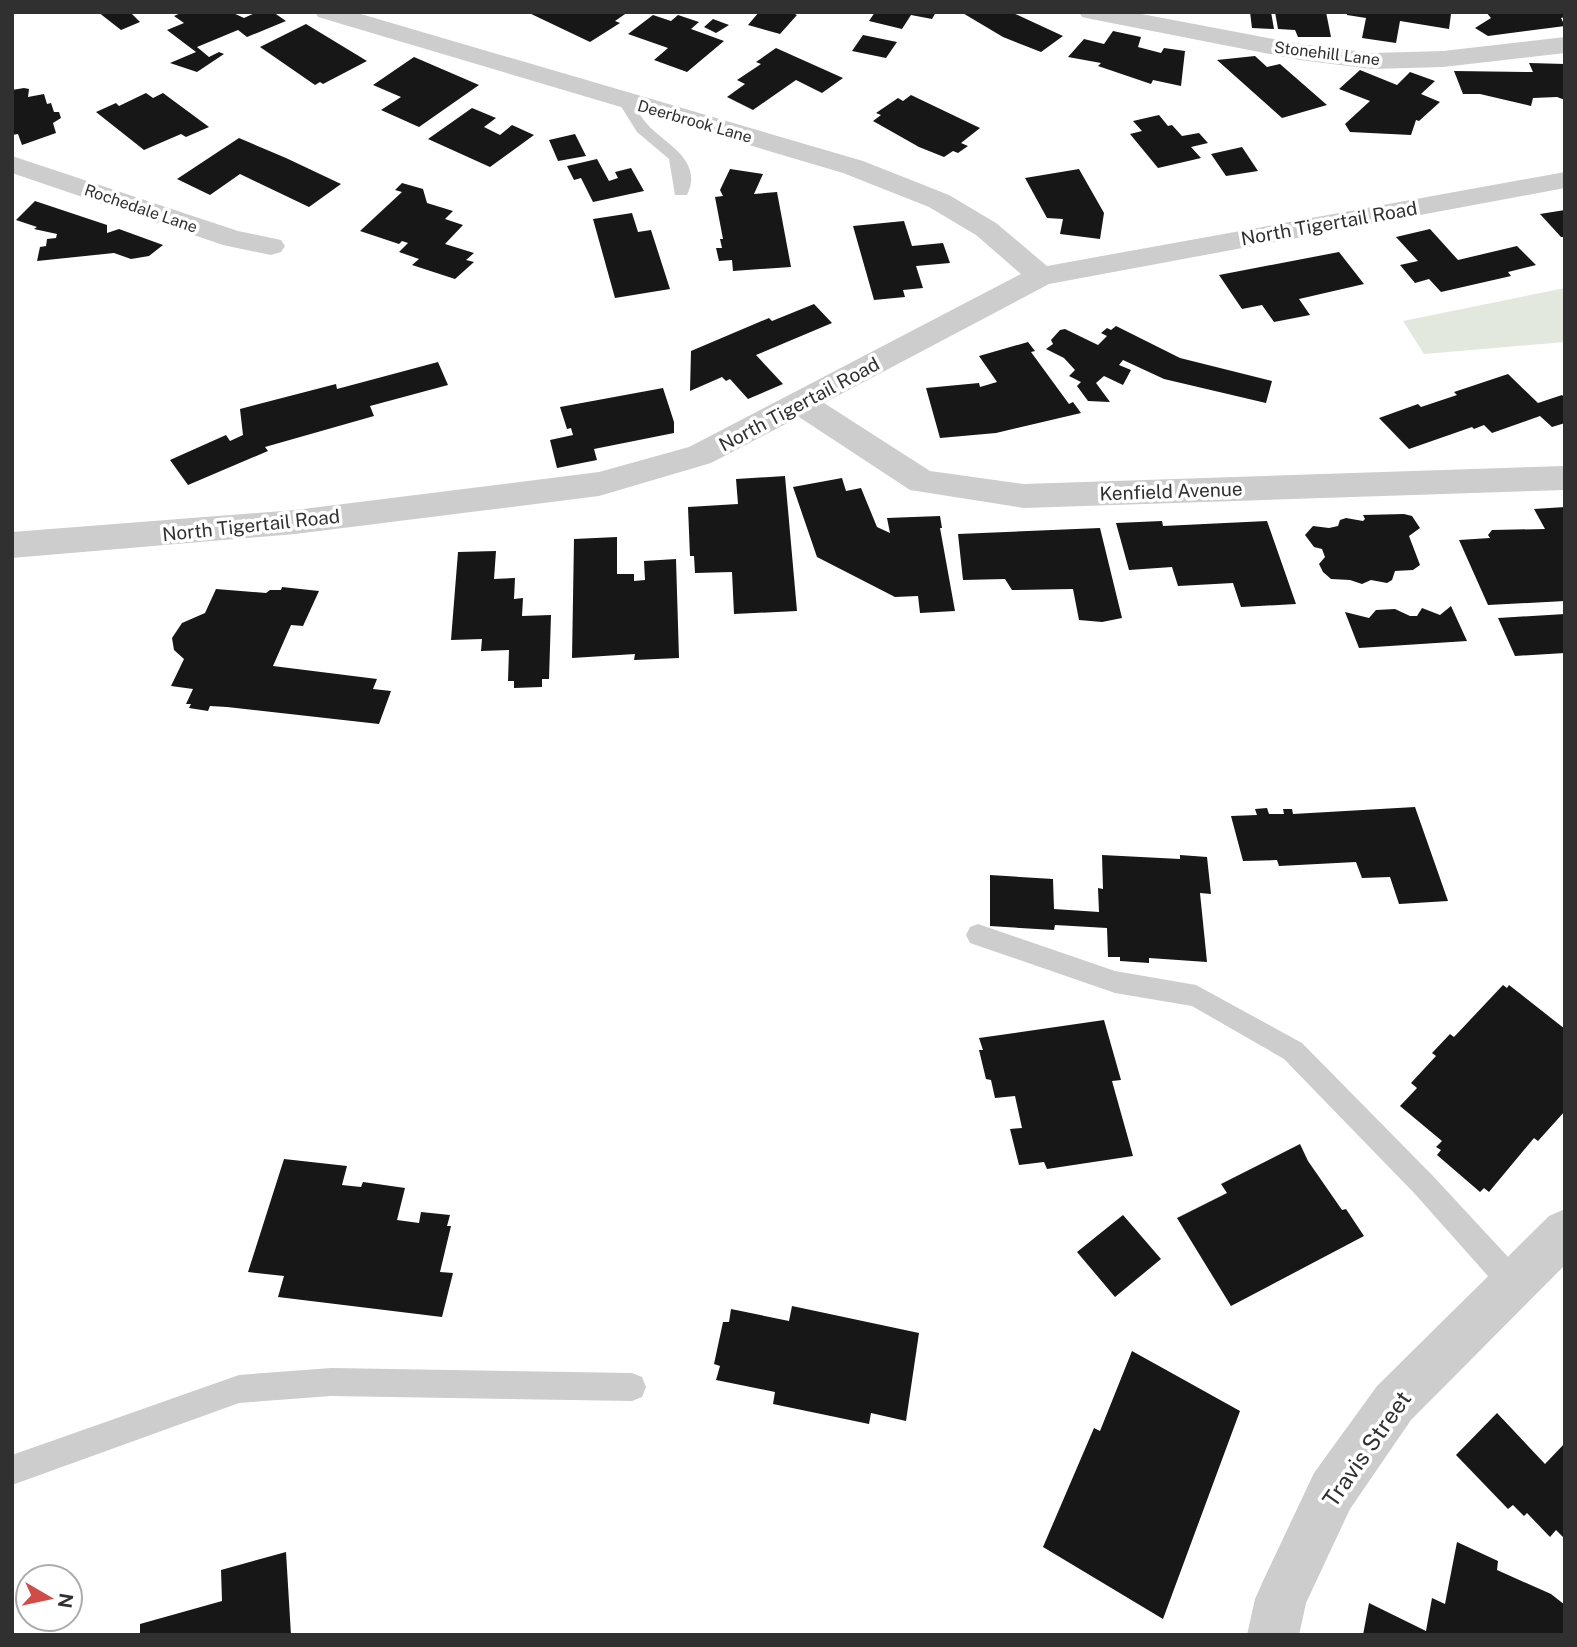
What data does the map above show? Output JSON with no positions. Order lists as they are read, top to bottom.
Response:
{
  "streets": {
    "street": [
      "Stonehill Lane",
      "Deerbrook Lane",
      "Rochedale Lane",
      "North Tigertail Road",
      "Kenfield Avenue",
      "Travis Street"
    ]
  },
  "crossings": [
    ["Deerbrook Lane", "North Tigertail Road"],
    ["North Tigertail Road", "Kenfield Avenue"]
  ],
  "north": "right"
}
